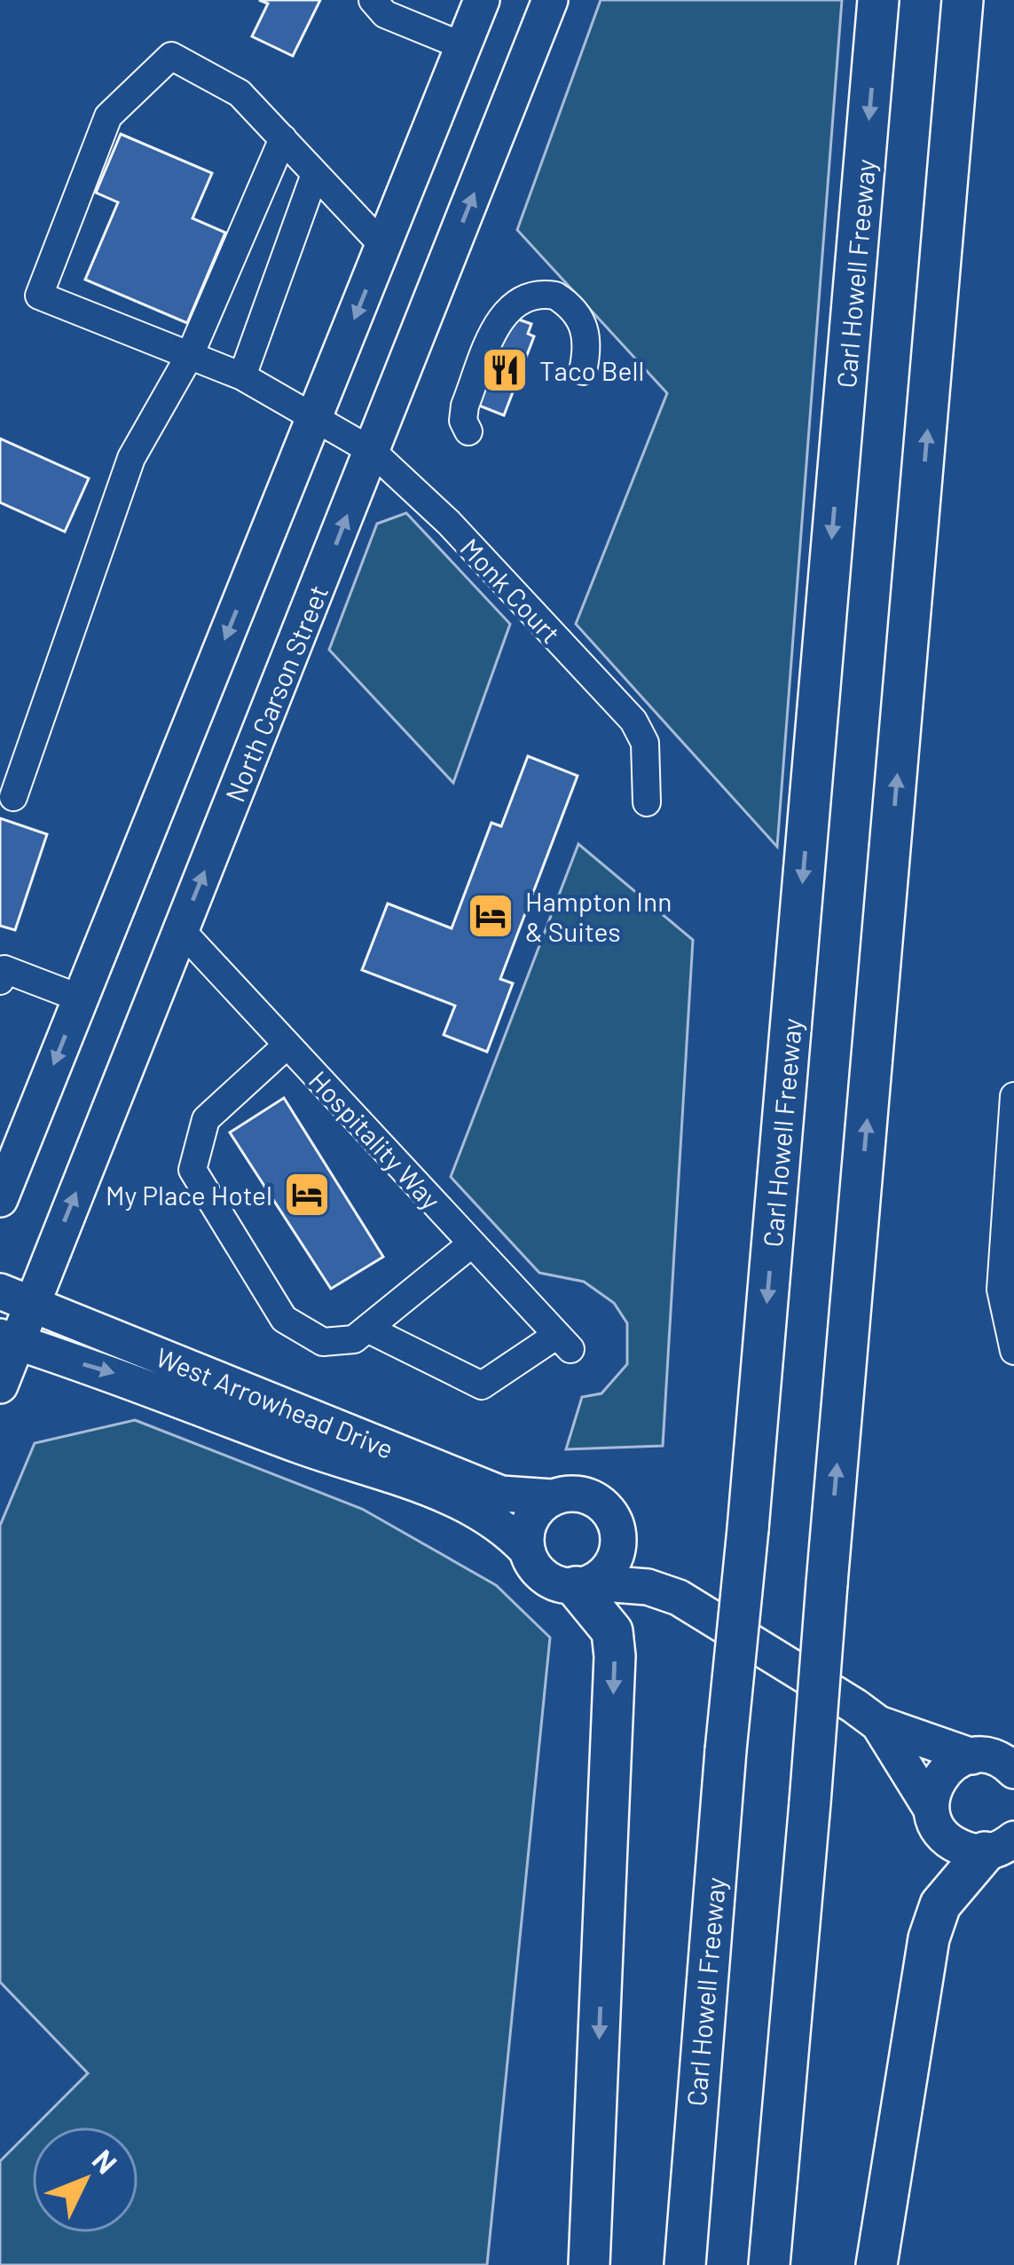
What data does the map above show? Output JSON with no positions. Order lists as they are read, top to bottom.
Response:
{
  "streets": {
    "highway": ["Carl Howell Freeway"],
    "main road": ["North Carson Street", "West Arrowhead Drive"],
    "street": ["Monk Court", "Hospitality Way"]
  },
  "crossings": [
    ["Monk Court", "North Carson Street"],
    ["North Carson Street", "Hospitality Way"],
    ["North Carson Street", "West Arrowhead Drive"]
  ],
  "places": {
    "restaurant": ["Taco Bell"],
    "hotel": ["Hampton Inn & Suites", "My Place Hotel"]
  },
  "north": "top right"
}
